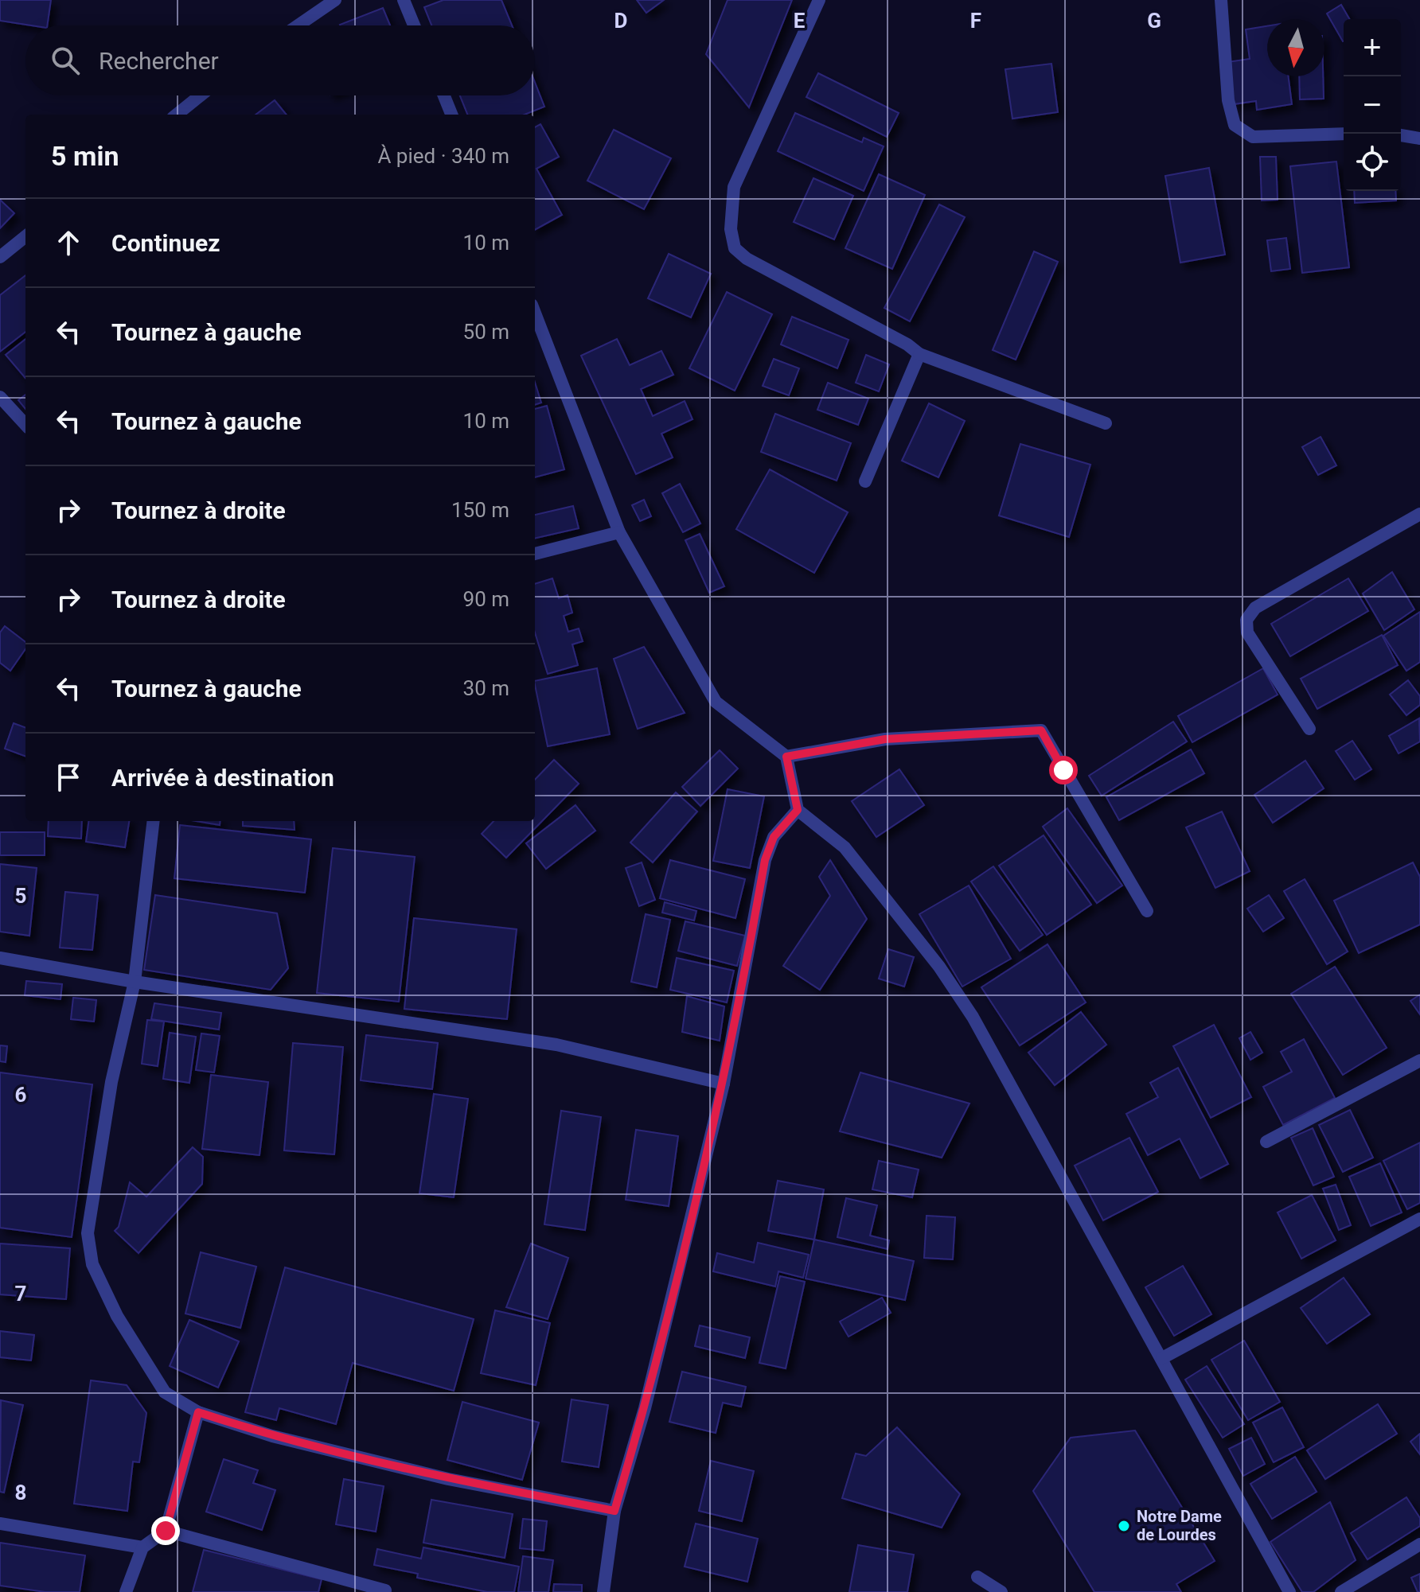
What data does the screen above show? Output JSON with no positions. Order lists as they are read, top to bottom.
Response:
{
  "places": ["Notre Dame de Lourdes"],
  "north": "bottom",
  "page": {
    "map_buttons": ["+", "−"],
    "search": "Rechercher",
    "heading": ["5 min", "À pied · 340 m"],
    "list": [
      ["Continuez", "10 m"],
      ["Tournez à gauche", "50 m"],
      ["Tournez à gauche", "10 m"],
      ["Tournez à droite", "150 m"],
      ["Tournez à droite", "90 m"],
      ["Tournez à gauche", "30 m"],
      "Arrivée à destination"
    ]
  },
  "grid": {
    "columns": [
      "D",
      "E",
      "F",
      "G"
    ],
    "rows": [
      "5",
      "6",
      "7",
      "8"
    ]
  }
}
